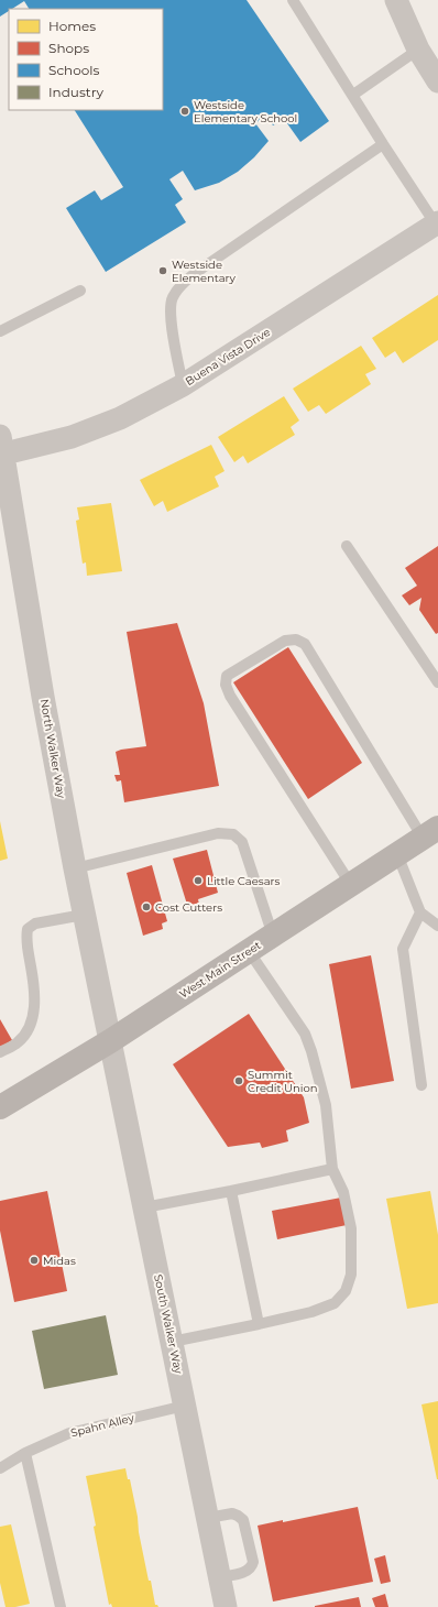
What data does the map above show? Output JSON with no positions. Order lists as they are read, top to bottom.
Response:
{
  "streets": {
    "main road": ["West Main Street"],
    "street": ["Buena Vista Drive", "North Walker Way", "South Walker Way"],
    "lane": ["Spahn Alley"]
  },
  "crossings": [
    ["Buena Vista Drive", "North Walker Way"],
    ["North Walker Way", "West Main Street"],
    ["North Walker Way", "South Walker Way"],
    ["West Main Street", "South Walker Way"],
    ["South Walker Way", "Spahn Alley"]
  ],
  "places": [
    "Westside Elementary School",
    "Westside Elementary",
    "Little Caesars",
    "Cost Cutters",
    "Summit Credit Union",
    "Midas"
  ],
  "legend": [
    "Homes",
    "Shops",
    "Schools",
    "Industry"
  ]
}
